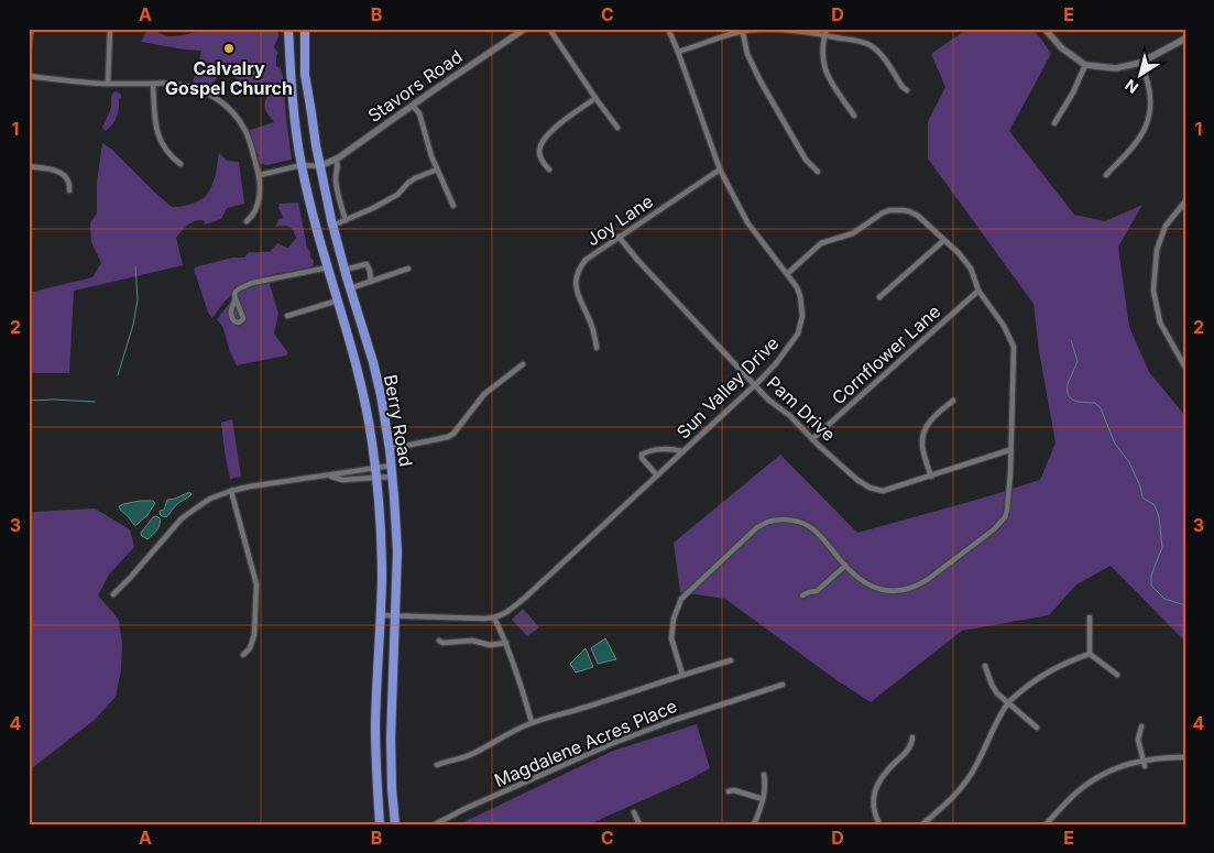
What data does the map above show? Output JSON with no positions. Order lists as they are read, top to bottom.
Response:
{
  "streets": {
    "highway": ["Berry Road"],
    "street": [
      "Stavors Road",
      "Joy Lane",
      "Cornflower Lane",
      "Sun Valley Drive",
      "Pam Drive",
      "Magdalene Acres Place"
    ]
  },
  "crossings": [
    ["Stavors Road", "Berry Road"],
    ["Joy Lane", "Sun Valley Drive"],
    ["Joy Lane", "Pam Drive"],
    ["Cornflower Lane", "Pam Drive"],
    ["Sun Valley Drive", "Pam Drive"],
    ["Sun Valley Drive", "Berry Road"]
  ],
  "places": ["Calvalry Gospel Church"],
  "north": "bottom left",
  "grid": {
    "columns": [
      "A",
      "B",
      "C",
      "D",
      "E"
    ],
    "rows": [
      "1",
      "2",
      "3",
      "4"
    ]
  }
}
